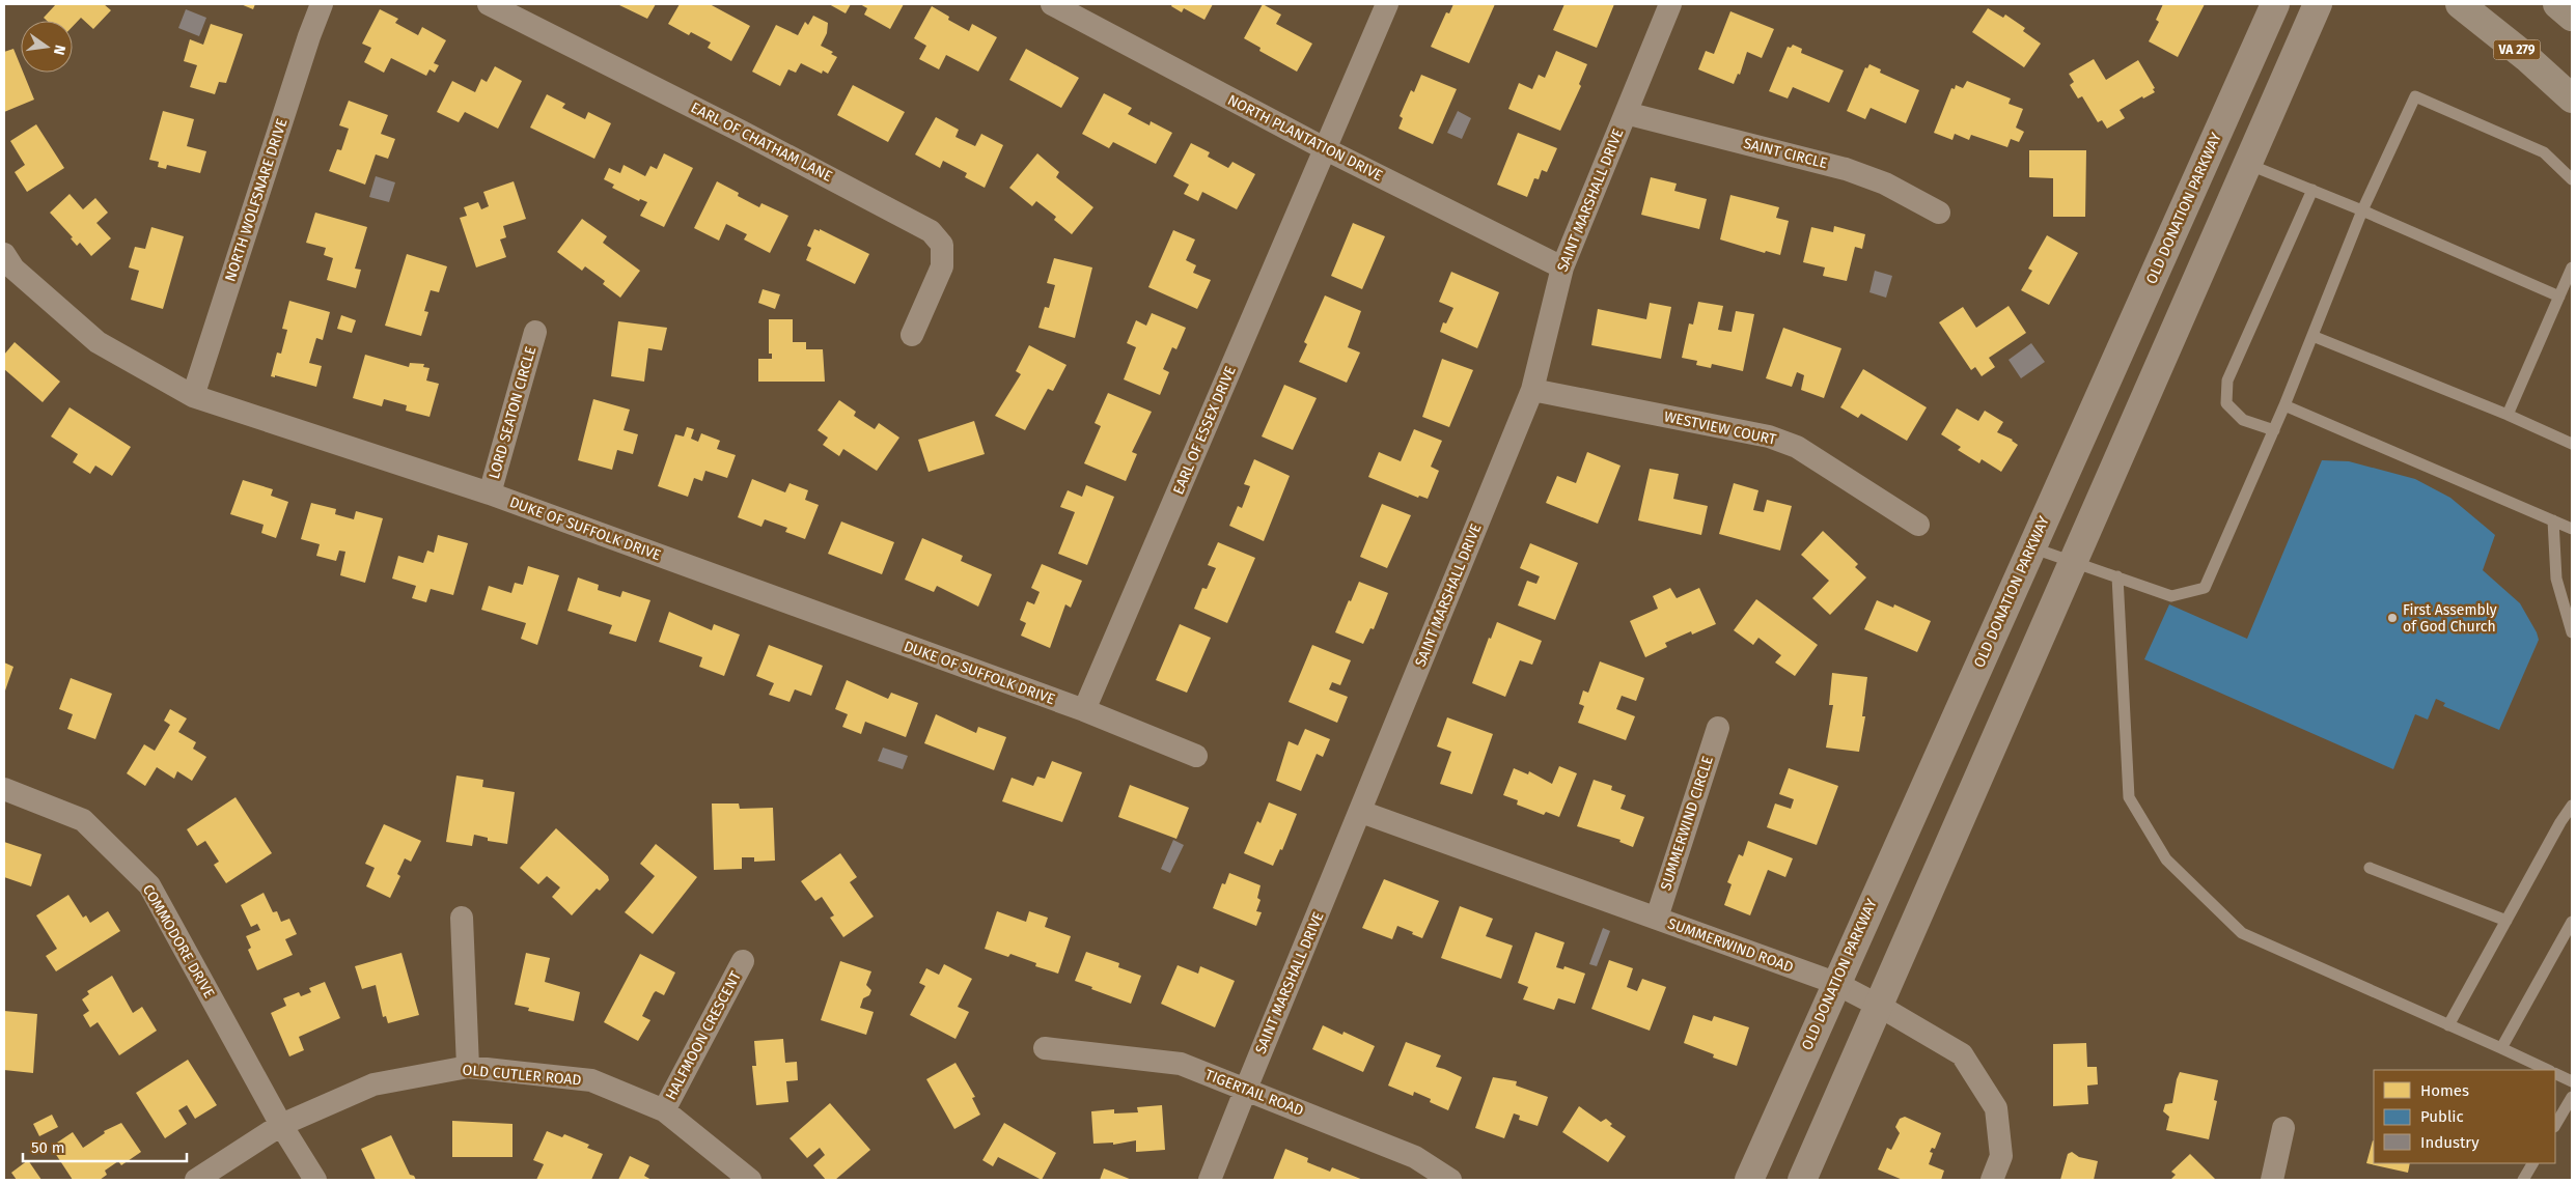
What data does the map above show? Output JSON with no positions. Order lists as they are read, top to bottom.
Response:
{
  "streets": {
    "main road": ["VA 279"],
    "street": [
      "NORTH PLANTATION DRIVE",
      "EARL OF CHATHAM LANE",
      "SAINT CIRCLE",
      "NORTH WOLFSNARE DRIVE",
      "SAINT MARSHALL DRIVE",
      "OLD DONATION PARKWAY",
      "LORD SEATON CIRCLE",
      "WESTVIEW COURT",
      "EARL OF ESSEX DRIVE",
      "DUKE OF SUFFOLK DRIVE",
      "SUMMERWIND CIRCLE",
      "COMMODORE DRIVE",
      "SUMMERWIND ROAD",
      "HALFMOON CRESCENT",
      "OLD CUTLER ROAD",
      "TIGERTAIL ROAD"
    ]
  },
  "crossings": [
    ["NORTH PLANTATION DRIVE", "SAINT MARSHALL DRIVE"],
    ["NORTH PLANTATION DRIVE", "EARL OF ESSEX DRIVE"],
    ["SAINT CIRCLE", "SAINT MARSHALL DRIVE"],
    ["NORTH WOLFSNARE DRIVE", "DUKE OF SUFFOLK DRIVE"],
    ["SAINT MARSHALL DRIVE", "WESTVIEW COURT"],
    ["SAINT MARSHALL DRIVE", "SUMMERWIND ROAD"],
    ["SAINT MARSHALL DRIVE", "TIGERTAIL ROAD"],
    ["OLD DONATION PARKWAY", "SUMMERWIND ROAD"],
    ["LORD SEATON CIRCLE", "DUKE OF SUFFOLK DRIVE"],
    ["EARL OF ESSEX DRIVE", "DUKE OF SUFFOLK DRIVE"],
    ["SUMMERWIND CIRCLE", "SUMMERWIND ROAD"],
    ["COMMODORE DRIVE", "OLD CUTLER ROAD"],
    ["HALFMOON CRESCENT", "OLD CUTLER ROAD"]
  ],
  "places": ["First Assembly of God Church"],
  "legend": ["Homes", "Public", "Industry"],
  "scale_bar": "50 m",
  "north": "right"
}
